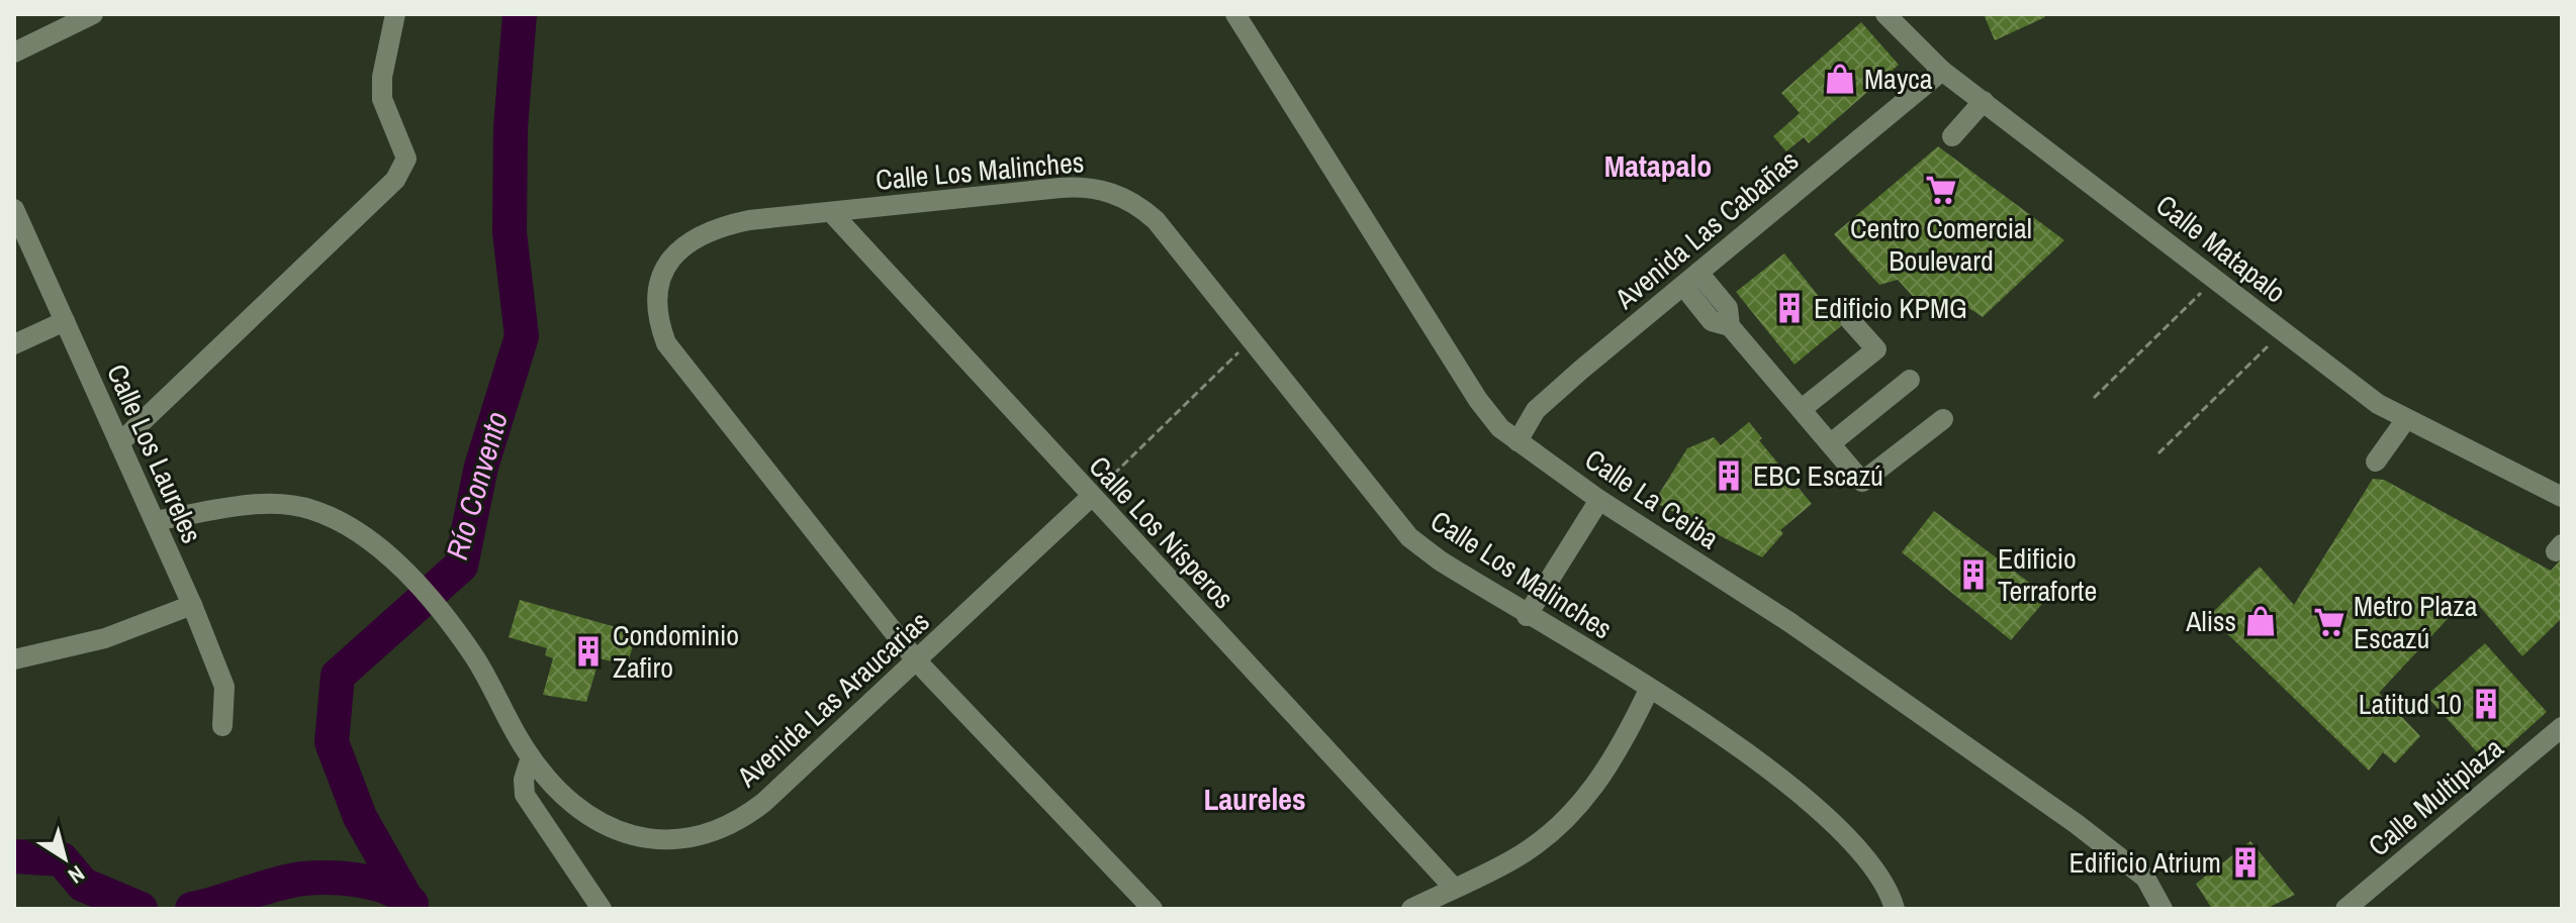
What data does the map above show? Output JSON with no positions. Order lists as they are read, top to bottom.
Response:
{
  "streets": {
    "street": [
      "Calle Los Malinches",
      "Avenida Las Cabañas",
      "Calle Matapalo",
      "Calle Los Laureles",
      "Calle La Ceiba",
      "Calle Los Nísperos",
      "Avenida Las Araucarias",
      "Calle Multiplaza"
    ]
  },
  "crossings": [
    ["Calle Los Malinches", "Calle Los Nísperos"],
    ["Calle Los Malinches", "Avenida Las Araucarias"],
    ["Avenida Las Cabañas", "Calle Matapalo"],
    ["Avenida Las Cabañas", "Calle La Ceiba"],
    ["Calle Los Laureles", "Avenida Las Araucarias"],
    ["Calle Los Nísperos", "Avenida Las Araucarias"]
  ],
  "districts": ["Matapalo", "Laureles"],
  "water": ["Río Convento"],
  "places": {
    "shop": ["Mayca", "Aliss"],
    "supermarket": ["Centro Comercial Boulevard", "Metro Plaza Escazú"],
    "building": [
      "Edificio KPMG",
      "EBC Escazú",
      "Edificio Terraforte",
      "Condominio Zafiro",
      "Latitud 10",
      "Edificio Atrium"
    ]
  },
  "north": "bottom right"
}
